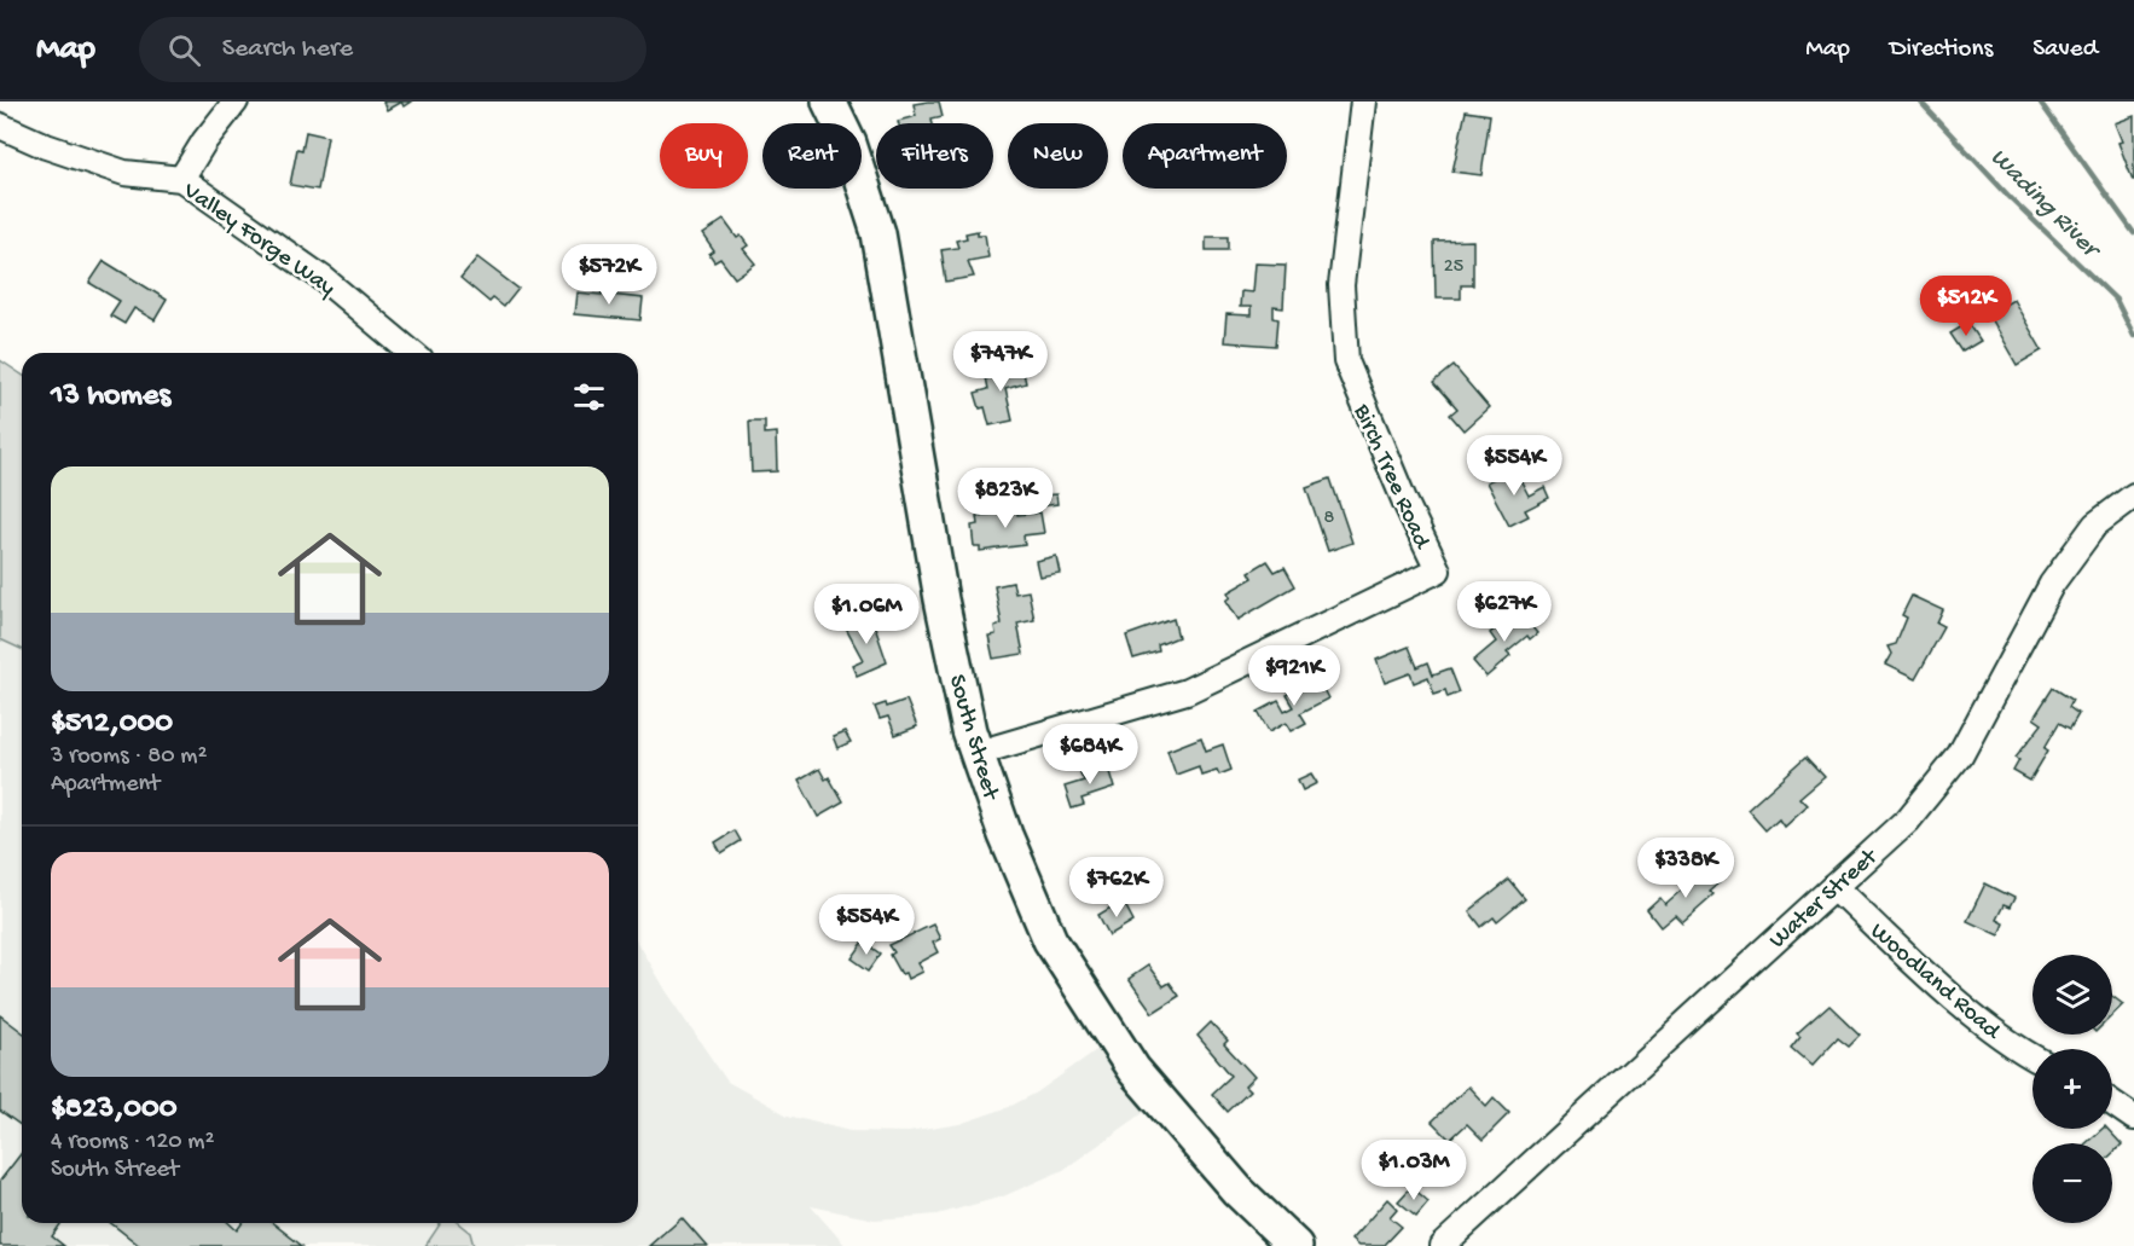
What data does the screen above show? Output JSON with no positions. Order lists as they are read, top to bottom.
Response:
{
  "streets": {
    "main road": ["South Street"],
    "street": [
      "Valley Forge Way",
      "Birch Tree Road",
      "Water Street",
      "Woodland Road"
    ]
  },
  "crossings": [
    ["Birch Tree Road", "South Street"],
    ["Water Street", "Woodland Road"]
  ],
  "water": ["Wading River"],
  "house_numbers": ["25", "8"],
  "page": {
    "header": "Map",
    "search": "Search here",
    "nav": ["Map", "Directions", "Saved"],
    "chip": [
      "Buy",
      "Rent",
      "Filters",
      "New",
      "Apartment"
    ],
    "price": [
      "$572K",
      "$512K",
      "$747K",
      "$554K",
      "$823K",
      "$627K",
      "$1.06M",
      "$921K",
      "$684K",
      "$338K",
      "$762K",
      "$554K",
      "$1.03M"
    ],
    "heading": "13 homes",
    "list": [
      {
        "name": "$512,000",
        "note": "3 rooms · 80 m² · Apartment"
      },
      {
        "name": "$823,000",
        "note": "4 rooms · 120 m² · South Street"
      }
    ],
    "map_buttons": ["+", "−"]
  }
}
